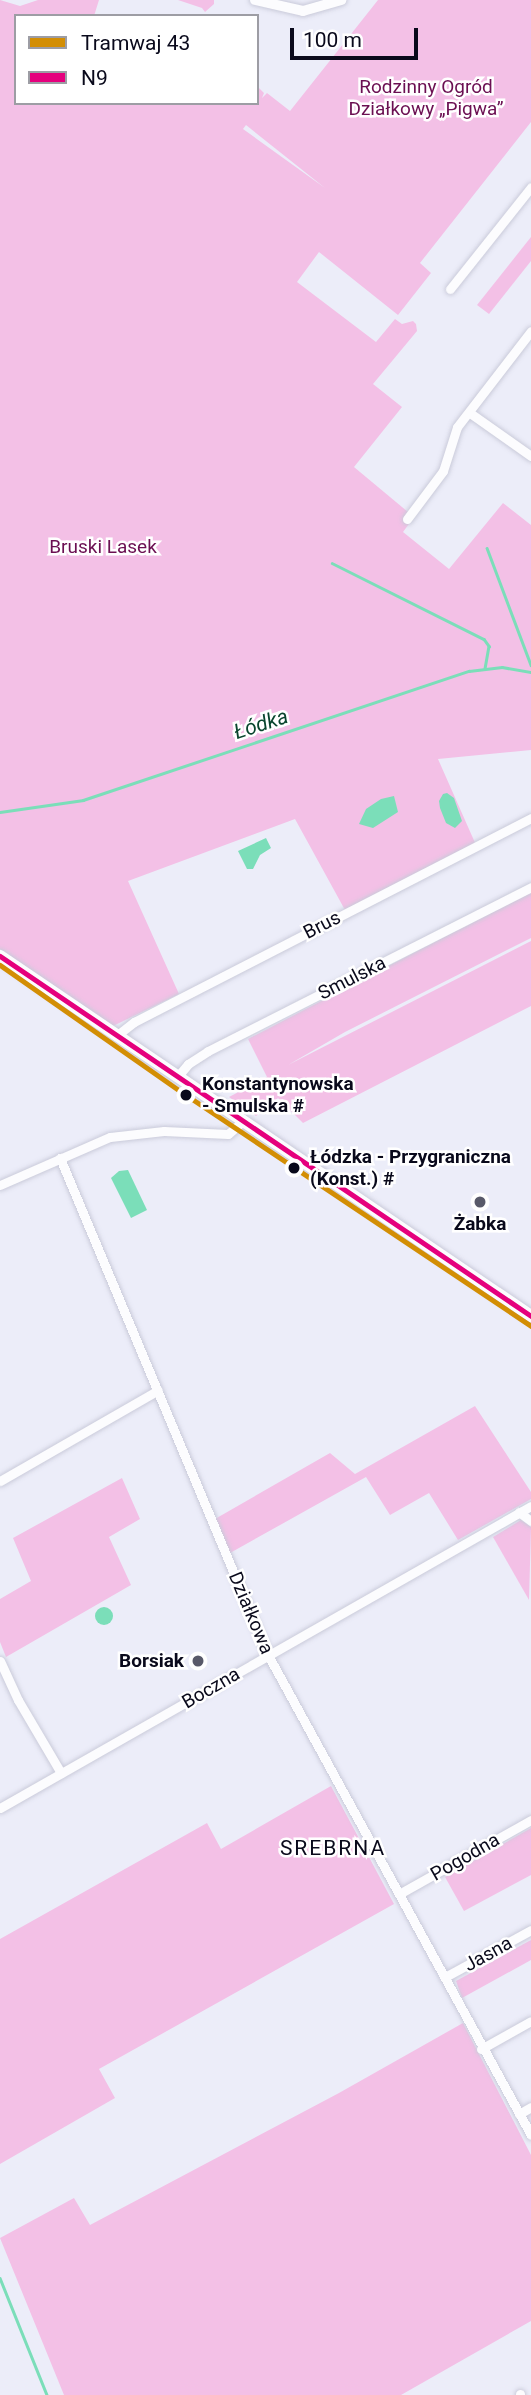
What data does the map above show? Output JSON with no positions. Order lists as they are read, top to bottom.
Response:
{
  "streets": {
    "street": [
      "Brus",
      "Smulska",
      "Działkowa",
      "Boczna",
      "Pogodna",
      "Jasna"
    ]
  },
  "crossings": [
    ["Działkowa", "Boczna"],
    ["Działkowa", "Pogodna"],
    ["Działkowa", "Jasna"]
  ],
  "districts": ["SREBRNA"],
  "water": ["Łódka"],
  "parks": ["Rodzinny Ogród Działkowy „Pigwa”", "Bruski Lasek"],
  "places": [
    "Konstantynowska - Smulska #",
    "Łódzka - Przygraniczna (Konst.) #",
    "Żabka",
    "Borsiak"
  ],
  "lines": ["transit line N9", "tram line 43"],
  "legend": ["Tramwaj 43", "N9"],
  "scale_bar": "100 m"
}
